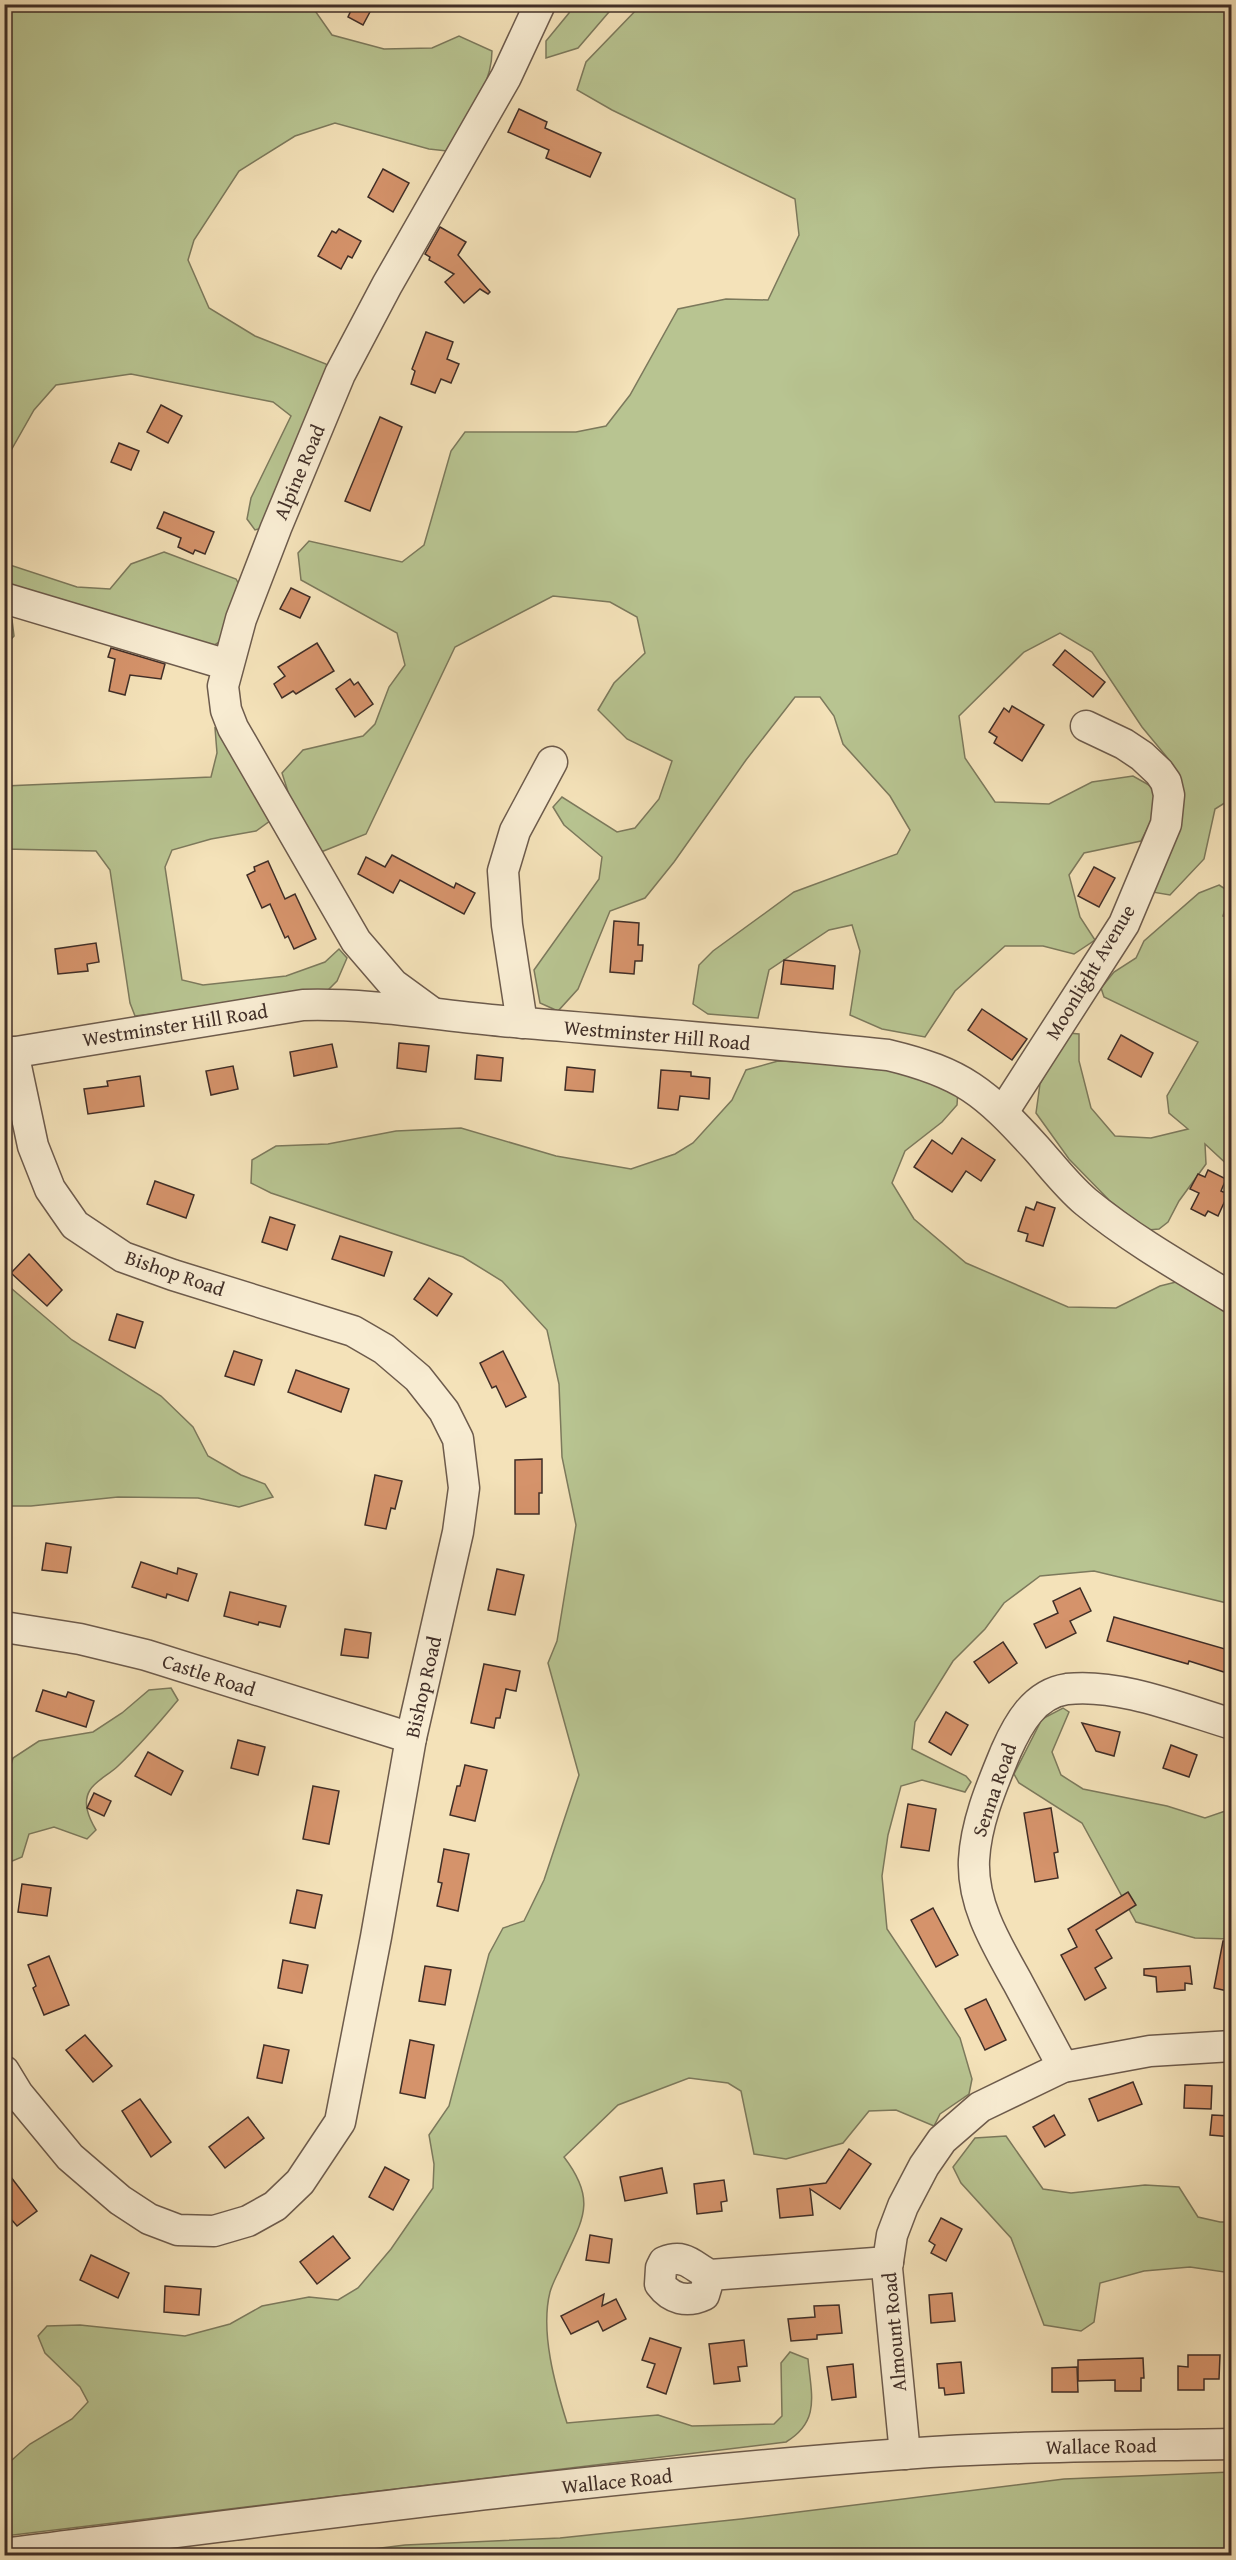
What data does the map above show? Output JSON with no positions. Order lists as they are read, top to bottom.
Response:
{
  "streets": {
    "street": [
      "Alpine Road",
      "Moonlight Avenue",
      "Westminster Hill Road",
      "Bishop Road",
      "Castle Road",
      "Senna Road",
      "Almount Road",
      "Wallace Road"
    ]
  },
  "crossings": [
    ["Alpine Road", "Westminster Hill Road"],
    ["Moonlight Avenue", "Westminster Hill Road"],
    ["Westminster Hill Road", "Bishop Road"],
    ["Bishop Road", "Castle Road"],
    ["Senna Road", "Almount Road"],
    ["Almount Road", "Wallace Road"]
  ]
}
